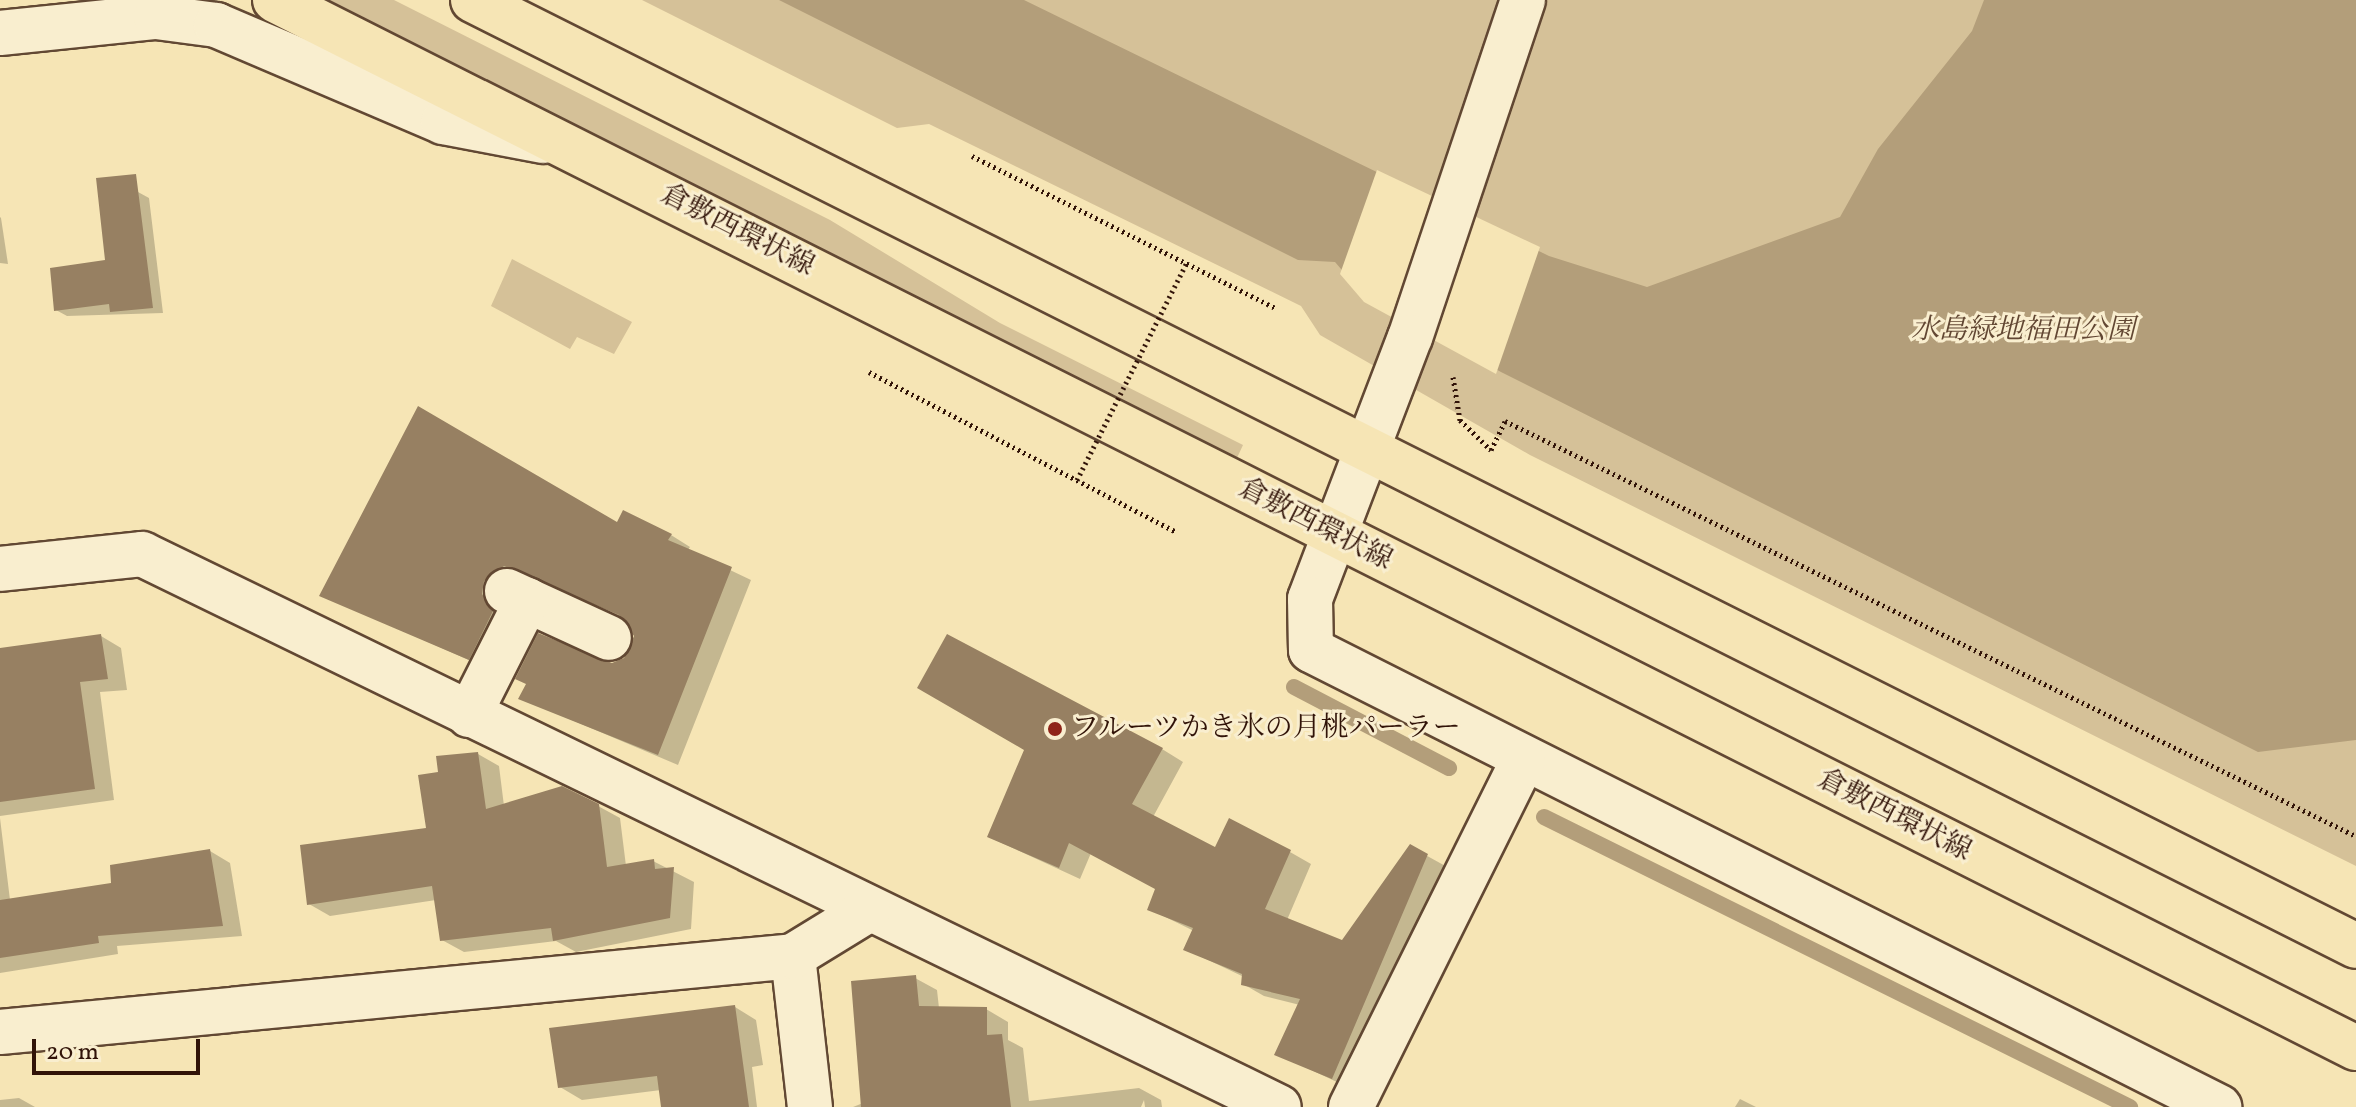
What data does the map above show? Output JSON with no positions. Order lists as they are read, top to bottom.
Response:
{
  "streets": {
    "main road": ["倉敷西環状線"]
  },
  "parks": ["水島緑地福田公園"],
  "places": ["フルーツかき氷の月桃パーラー"],
  "scale_bar": "20 m"
}
